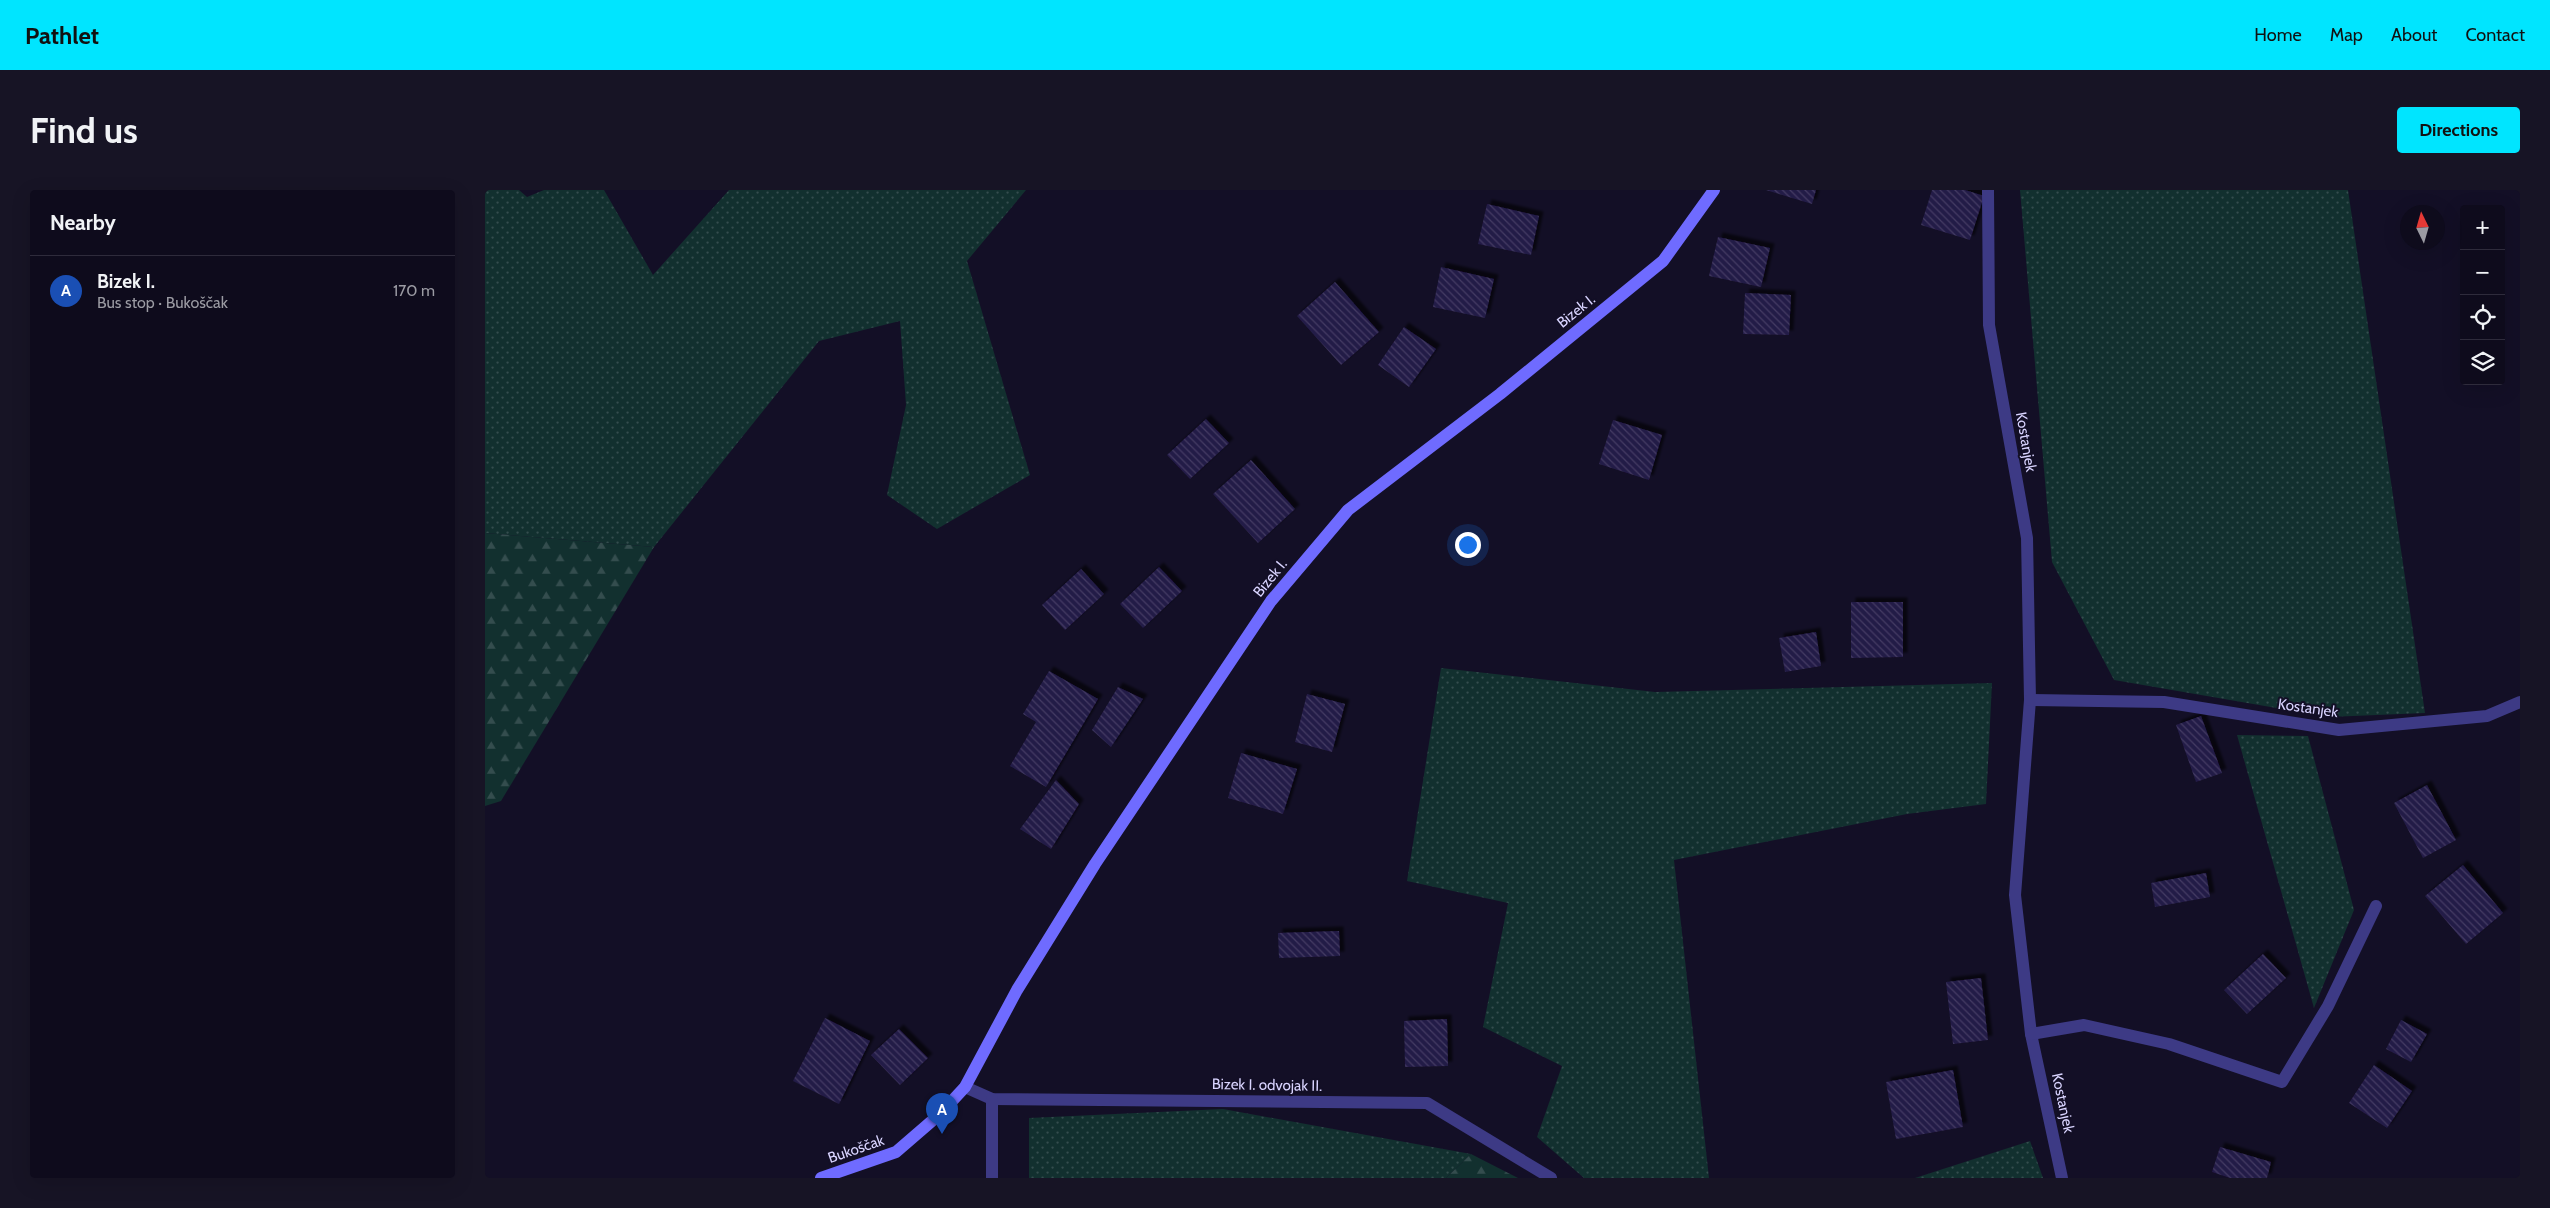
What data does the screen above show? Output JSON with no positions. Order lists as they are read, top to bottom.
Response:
{
  "streets": {
    "street": [
      "Bizek I.",
      "Kostanjek",
      "Bizek I. odvojak II.",
      "Bukoščak"
    ]
  },
  "crossings": [
    ["Bizek I.", "Bizek I. odvojak II."],
    ["Bizek I.", "Bukoščak"],
    ["Bizek I. odvojak II.", "Bukoščak"]
  ],
  "north": "top",
  "page": {
    "header": "Pathlet",
    "nav": [
      "Home",
      "Map",
      "About",
      "Contact"
    ],
    "buttons": "Directions",
    "title": "Find us",
    "heading": "Nearby",
    "map_buttons": ["+", "−"],
    "list": [
      {
        "mark": "A",
        "name": "Bizek I.",
        "note": "Bus stop · Bukoščak",
        "value": "170 m"
      }
    ],
    "pins": "A"
  }
}
